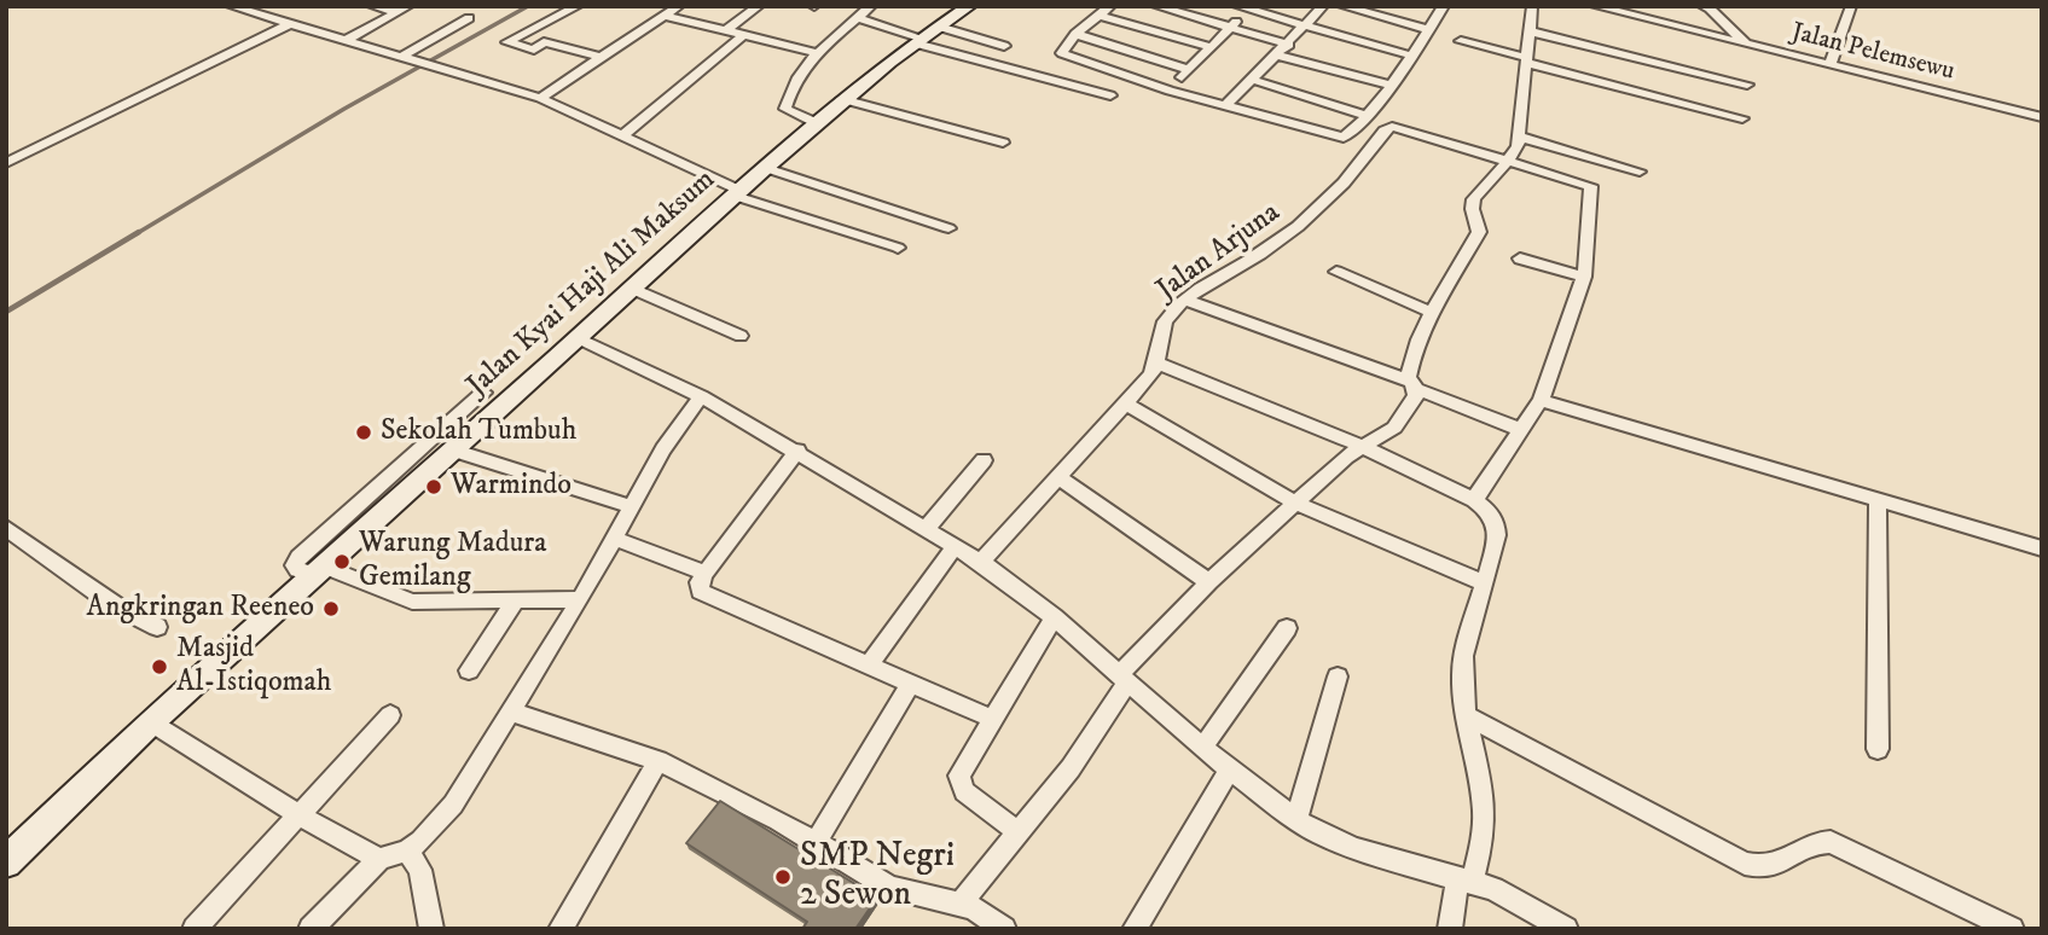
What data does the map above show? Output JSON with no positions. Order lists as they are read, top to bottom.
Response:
{
  "streets": {
    "street": ["Jalan Pelemsewu", "Jalan Arjuna", "Jalan Kyai Haji Ali Maksum"]
  },
  "places": [
    "Sekolah Tumbuh",
    "Warmindo",
    "Warung Madura Gemilang",
    "Angkringan Reeneo",
    "Masjid Al-Istiqomah",
    "SMP Negri 2 Sewon"
  ]
}
